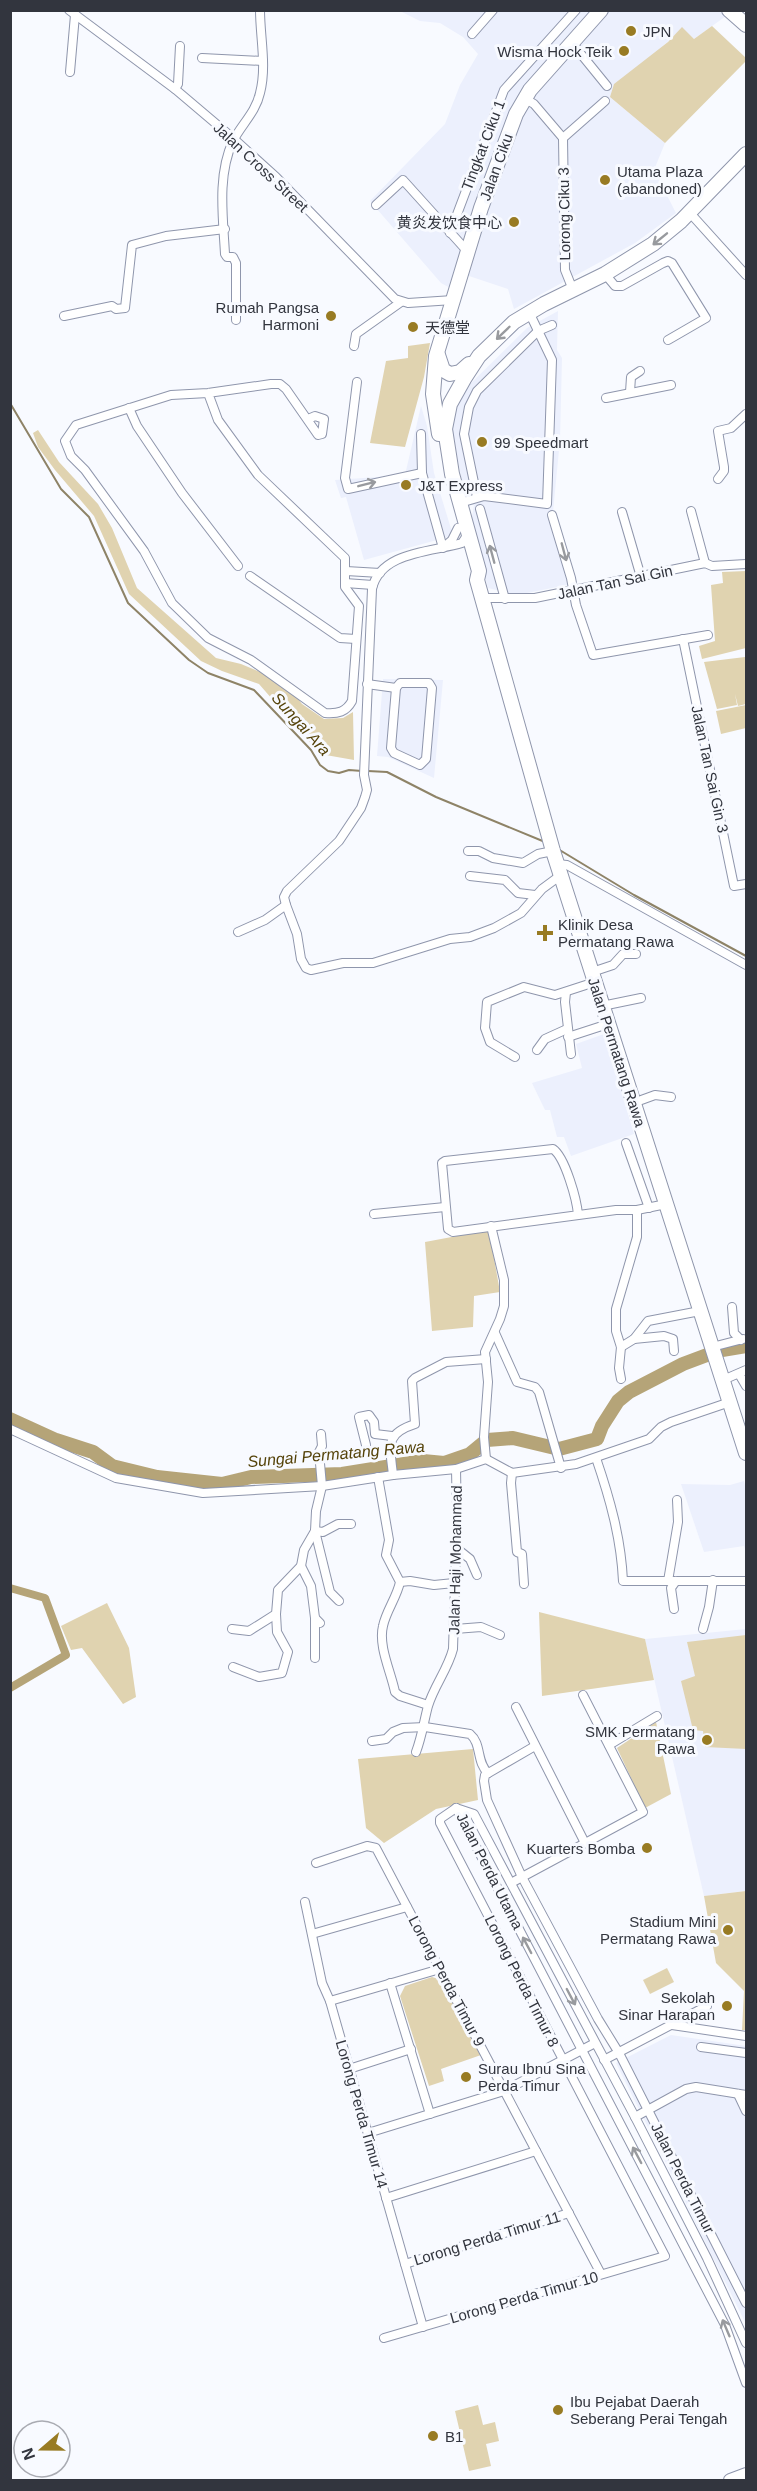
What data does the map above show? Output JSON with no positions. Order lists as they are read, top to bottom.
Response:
{
  "streets": {
    "main road": ["Jalan Ciku", "Jalan Permatang Rawa"],
    "street": [
      "Tingkat Ciku 1",
      "Jalan Cross Street",
      "Lorong Ciku 3",
      "Jalan Tan Sai Gin",
      "Jalan Tan Sai Gin 3",
      "Jalan Haji Mohammad",
      "Jalan Perda Utama",
      "Lorong Perda Timur 9",
      "Lorong Perda Timur 8",
      "Lorong Perda Timur 14",
      "Jalan Perda Timur",
      "Lorong Perda Timur 11",
      "Lorong Perda Timur 10"
    ]
  },
  "crossings": [
    ["Jalan Ciku", "Jalan Permatang Rawa"],
    ["Jalan Tan Sai Gin", "Jalan Permatang Rawa"],
    ["Jalan Perda Utama", "Lorong Perda Timur 8"],
    ["Lorong Perda Timur 9", "Lorong Perda Timur 11"],
    ["Lorong Perda Timur 9", "Lorong Perda Timur 10"],
    ["Lorong Perda Timur 8", "Lorong Perda Timur 10"],
    ["Lorong Perda Timur 14", "Lorong Perda Timur 11"],
    ["Lorong Perda Timur 14", "Lorong Perda Timur 10"]
  ],
  "water": ["Sungai Ara", "Sungai Permatang Rawa"],
  "places": {
    "other": [
      "JPN",
      "Wisma Hock Teik",
      "Utama Plaza (abandoned)",
      "黄炎发饮食中心",
      "Rumah Pangsa Harmoni",
      "天德堂",
      "99 Speedmart",
      "J&T Express",
      "SMK Permatang Rawa",
      "Kuarters Bomba",
      "Stadium Mini Permatang Rawa",
      "Sekolah Sinar Harapan",
      "Surau Ibnu Sina Perda Timur",
      "Ibu Pejabat Daerah Seberang Perai Tengah",
      "B1"
    ],
    "health": ["Klinik Desa Permatang Rawa"]
  },
  "north": "left"
}
